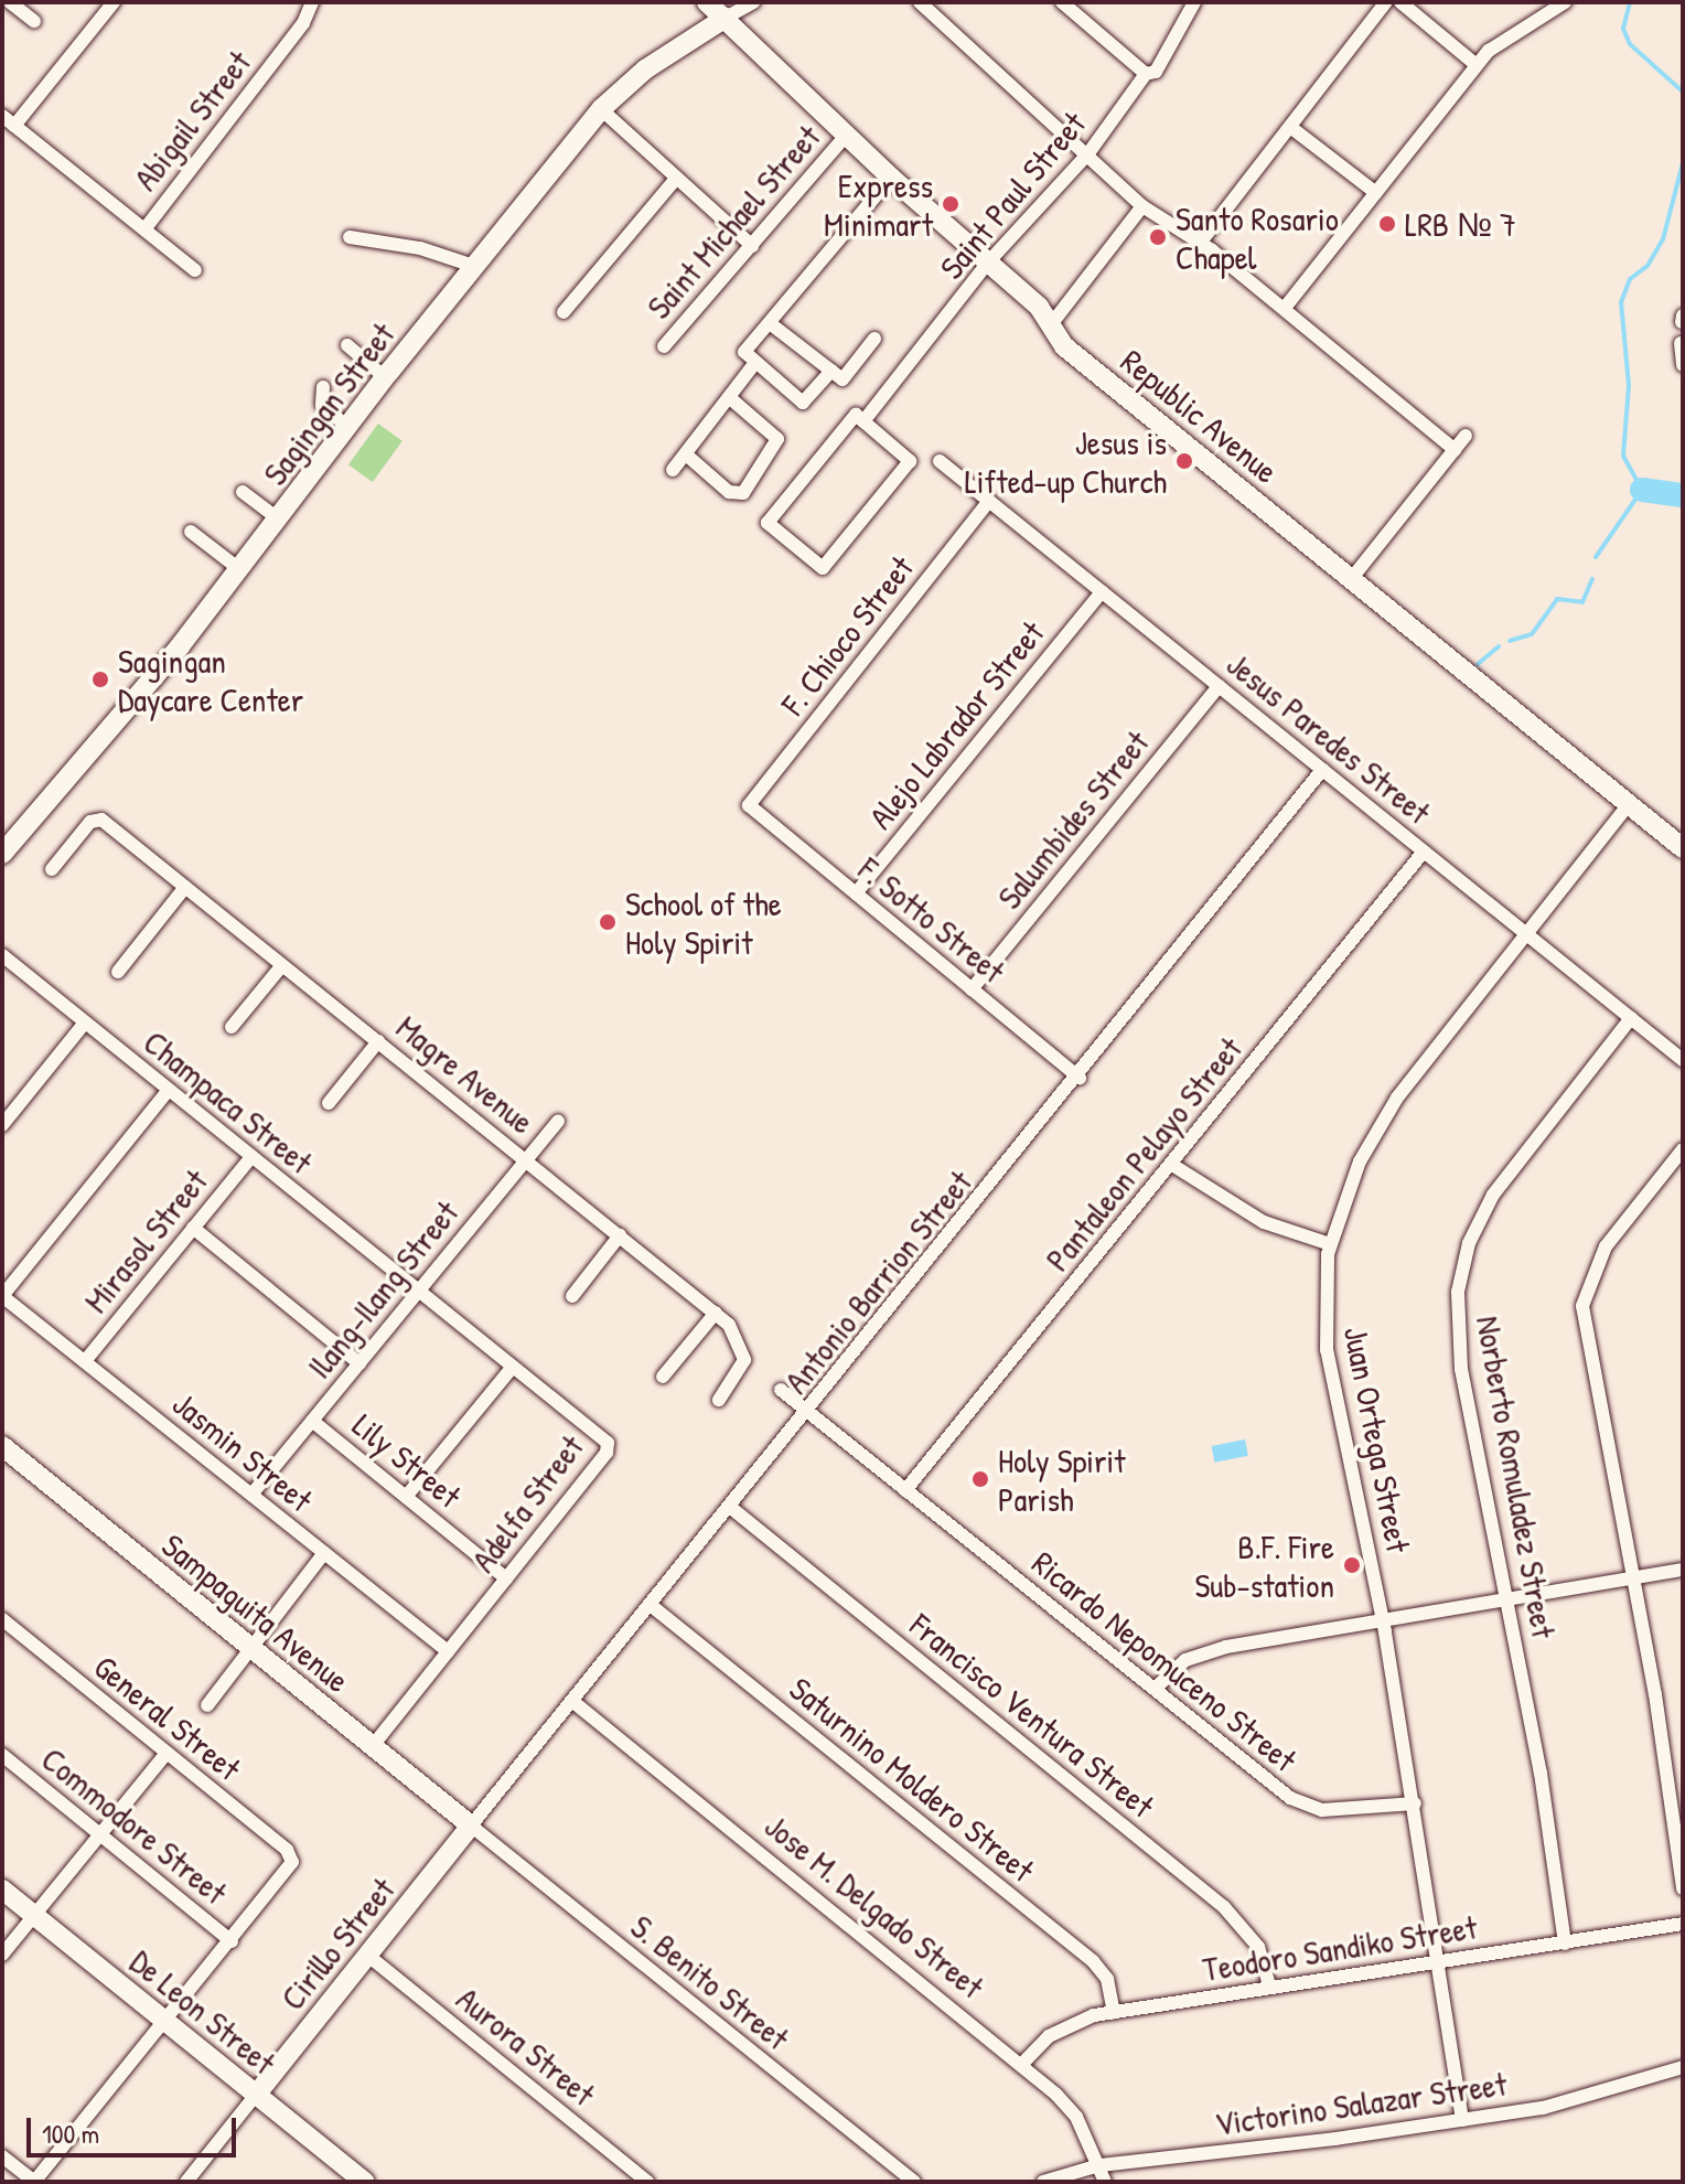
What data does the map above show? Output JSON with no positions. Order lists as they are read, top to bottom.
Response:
{
  "streets": {
    "main road": [
      "Sagingan Street",
      "Republic Avenue",
      "Sampaguita Avenue",
      "Cirillo Street",
      "De Leon Street"
    ],
    "street": [
      "Abigail Street",
      "Saint Paul Street",
      "Saint Michael Street",
      "F. Chioco Street",
      "Alejo Labrador Street",
      "Jesus Paredes Street",
      "Salumbides Street",
      "F. Sotto Street",
      "Magre Avenue",
      "Champaca Street",
      "Pantaleon Pelayo Street",
      "Mirasol Street",
      "Antonio Barrion Street",
      "Ilang-Ilang Street",
      "Juan Ortega Street",
      "Jasmin Street",
      "Lily Street",
      "Norberto Romuladez Street",
      "Adelfa Street",
      "Ricardo Nepomuceno Street",
      "Francisco Ventura Street",
      "General Street",
      "Saturnino Moldero Street",
      "Commodore Street",
      "Jose M. Delgado Street",
      "Teodoro Sandiko Street",
      "S. Benito Street",
      "Aurora Street",
      "Victorino Salazar Street"
    ]
  },
  "crossings": [
    ["Saint Paul Street", "Republic Avenue"],
    ["Saint Michael Street", "Republic Avenue"],
    ["Sagingan Street", "Republic Avenue"],
    ["Republic Avenue", "Juan Ortega Street"],
    ["F. Chioco Street", "Jesus Paredes Street"],
    ["F. Chioco Street", "F. Sotto Street"],
    ["Alejo Labrador Street", "Jesus Paredes Street"],
    ["Alejo Labrador Street", "F. Sotto Street"],
    ["Jesus Paredes Street", "Salumbides Street"],
    ["Jesus Paredes Street", "Pantaleon Pelayo Street"],
    ["Jesus Paredes Street", "Antonio Barrion Street"],
    ["Jesus Paredes Street", "Juan Ortega Street"],
    ["Jesus Paredes Street", "Norberto Romuladez Street"],
    ["Salumbides Street", "F. Sotto Street"],
    ["F. Sotto Street", "Antonio Barrion Street"],
    ["Magre Avenue", "Ilang-Ilang Street"],
    ["Champaca Street", "Mirasol Street"],
    ["Champaca Street", "Ilang-Ilang Street"],
    ["Champaca Street", "Adelfa Street"],
    ["Pantaleon Pelayo Street", "Ricardo Nepomuceno Street"],
    ["Mirasol Street", "Jasmin Street"],
    ["Antonio Barrion Street", "Sampaguita Avenue"],
    ["Antonio Barrion Street", "Ricardo Nepomuceno Street"],
    ["Antonio Barrion Street", "Francisco Ventura Street"],
    ["Antonio Barrion Street", "Saturnino Moldero Street"],
    ["Antonio Barrion Street", "Jose M. Delgado Street"],
    ["Antonio Barrion Street", "Cirillo Street"],
    ["Antonio Barrion Street", "S. Benito Street"],
    ["Ilang-Ilang Street", "Jasmin Street"],
    ["Ilang-Ilang Street", "Lily Street"],
    ["Ilang-Ilang Street", "Adelfa Street"],
    ["Juan Ortega Street", "Ricardo Nepomuceno Street"],
    ["Juan Ortega Street", "Teodoro Sandiko Street"],
    ["Juan Ortega Street", "Victorino Salazar Street"],
    ["Jasmin Street", "Adelfa Street"],
    ["Lily Street", "Adelfa Street"],
    ["Norberto Romuladez Street", "Teodoro Sandiko Street"],
    ["Adelfa Street", "Sampaguita Avenue"],
    ["Sampaguita Avenue", "Cirillo Street"],
    ["Sampaguita Avenue", "S. Benito Street"],
    ["Francisco Ventura Street", "Teodoro Sandiko Street"],
    ["General Street", "Commodore Street"],
    ["Saturnino Moldero Street", "Teodoro Sandiko Street"],
    ["Jose M. Delgado Street", "Teodoro Sandiko Street"],
    ["Jose M. Delgado Street", "Victorino Salazar Street"],
    ["Cirillo Street", "S. Benito Street"],
    ["Cirillo Street", "De Leon Street"],
    ["Cirillo Street", "Aurora Street"]
  ],
  "places": [
    "Express Minimart",
    "LRB № 7",
    "Santo Rosario Chapel",
    "Jesus is Lifted-up Church",
    "Sagingan Daycare Center",
    "School of the Holy Spirit",
    "Holy Spirit Parish",
    "B.F. Fire Sub-station"
  ],
  "scale_bar": "100 m"
}
